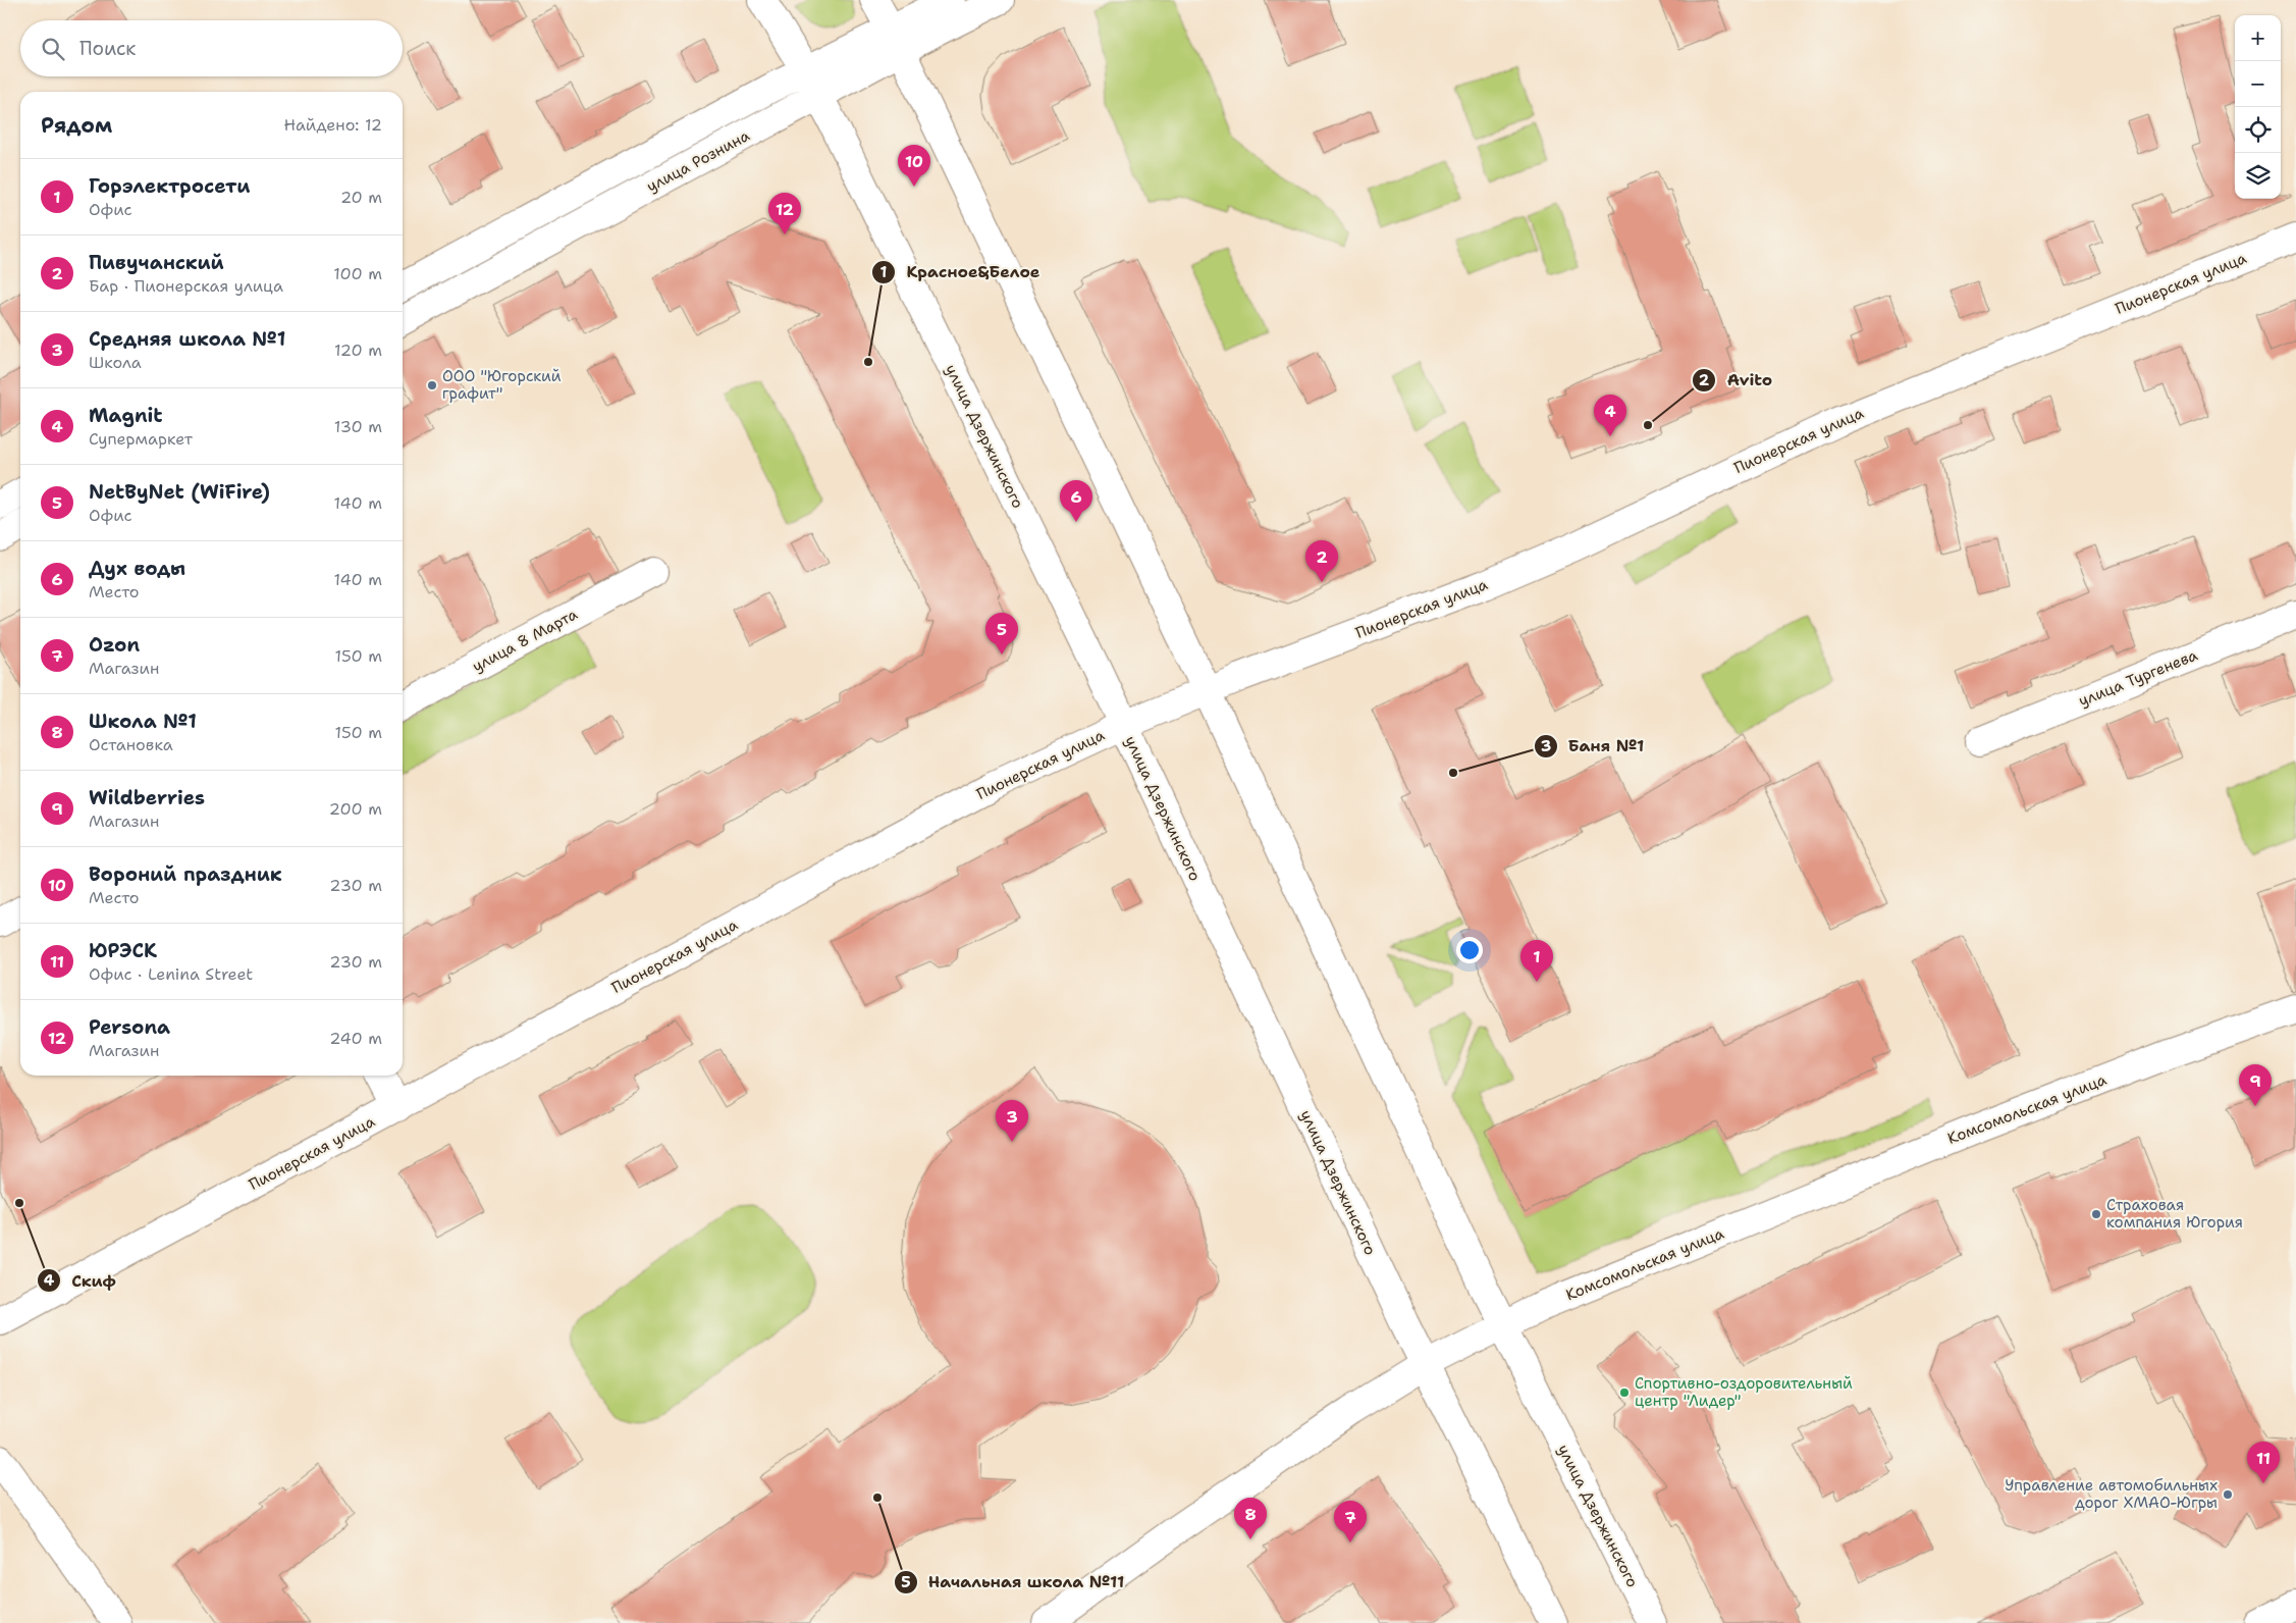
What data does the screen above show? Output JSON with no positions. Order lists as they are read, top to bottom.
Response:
{
  "streets": {
    "street": [
      "улица Рознина",
      "Пионерская улица",
      "улица Дзержинского",
      "улица 8 Марта",
      "улица Тургенева",
      "Комсомольская улица"
    ]
  },
  "crossings": [
    ["улица Рознина", "улица Дзержинского"],
    ["Пионерская улица", "улица Дзержинского"],
    ["улица Дзержинского", "Комсомольская улица"]
  ],
  "places": [
    "Красное&Белое",
    "ООО \"Югорский графит\"",
    "Avito",
    "Баня №1",
    "Скиф",
    "Страховая компания Югория",
    "Спортивно-оздоровительный центр \"Лидер\"",
    "Управление автомобильных дорог ХМАО-Югры",
    "Начальная школа №11"
  ],
  "page": {
    "map_buttons": ["+", "−"],
    "search": "Поиск",
    "heading": ["Рядом", "Найдено: 12"],
    "pins": [
      "10",
      "12",
      "4",
      "6",
      "2",
      "5",
      "1",
      "9",
      "3",
      "11",
      "8",
      "7"
    ],
    "list": [
      {
        "mark": "1",
        "name": "Горэлектросети",
        "note": "Офис",
        "value": "20 m"
      },
      {
        "mark": "2",
        "name": "Пивучанский",
        "note": "Бар · Пионерская улица",
        "value": "100 m"
      },
      {
        "mark": "3",
        "name": "Средняя школа №1",
        "note": "Школа",
        "value": "120 m"
      },
      {
        "mark": "4",
        "name": "Magnit",
        "note": "Супермаркет",
        "value": "130 m"
      },
      {
        "mark": "5",
        "name": "NetByNet (WiFire)",
        "note": "Офис",
        "value": "140 m"
      },
      {
        "mark": "6",
        "name": "Дух воды",
        "note": "Место",
        "value": "140 m"
      },
      {
        "mark": "7",
        "name": "Ozon",
        "note": "Магазин",
        "value": "150 m"
      },
      {
        "mark": "8",
        "name": "Школа №1",
        "note": "Остановка",
        "value": "150 m"
      },
      {
        "mark": "9",
        "name": "Wildberries",
        "note": "Магазин",
        "value": "200 m"
      },
      {
        "mark": "10",
        "name": "Вороний праздник",
        "note": "Место",
        "value": "230 m"
      },
      {
        "mark": "11",
        "name": "ЮРЭСК",
        "note": "Офис · Lenina Street",
        "value": "230 m"
      },
      {
        "mark": "12",
        "name": "Persona",
        "note": "Магазин",
        "value": "240 m"
      }
    ]
  }
}
